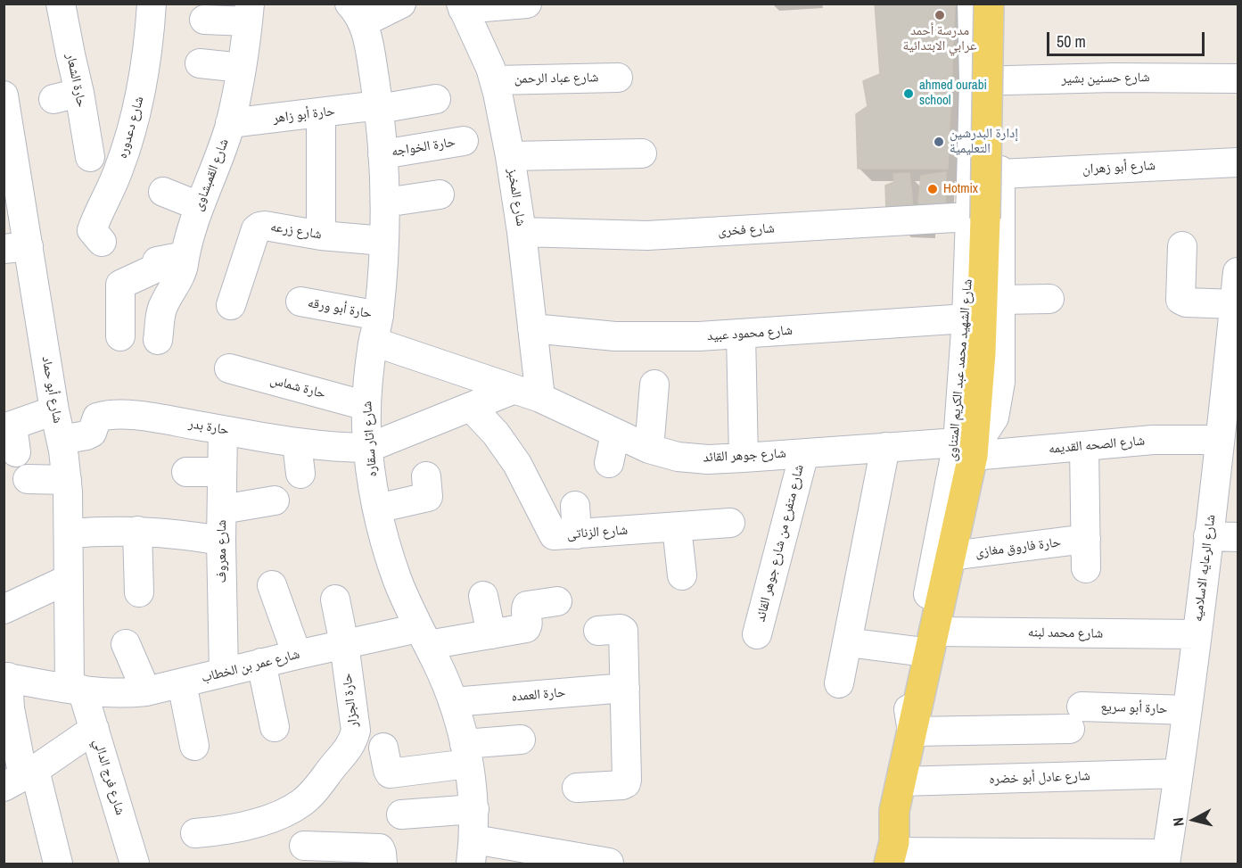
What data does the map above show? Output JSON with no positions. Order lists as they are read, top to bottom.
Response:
{
  "streets": {
    "street": [
      "شارع عباد الرحمن",
      "شارع حسنين بشير",
      "حارة الشعار",
      "حارة أبو زاهر",
      "شارع دعدوره",
      "حارة الخواجه",
      "شارع أبو زهران",
      "شارع القمبشاوى",
      "شارع المخبز",
      "شارع فخرى",
      "شارع زرعه",
      "حارة أبو ورقه",
      "شارع محمود عبيد",
      "شارع الشهيد محمد عبد الكريم المتناوى",
      "حارة شماس",
      "شارع أبو حماد",
      "حارة بدر",
      "شارع اثار سقاره",
      "شارع الصحه القديمه",
      "شارع جوهر القائد",
      "شارع الزناتى",
      "شارع متفرع من شارع جوهر القائد",
      "حارة فاروق مغازى",
      "شارع معروف",
      "شارع الرعايه الاسلاميه",
      "شارع محمد لبنه",
      "شارع عمر بن الخطاب",
      "حارة العمده",
      "حارة الجزار",
      "حارة أبو سريع",
      "شارع فرج الدالي",
      "شارع عادل أبو خضره"
    ]
  },
  "crossings": [
    ["شارع عباد الرحمن", "شارع المخبز"],
    ["شارع حسنين بشير", "شارع الشهيد محمد عبد الكريم المتناوى"],
    ["حارة أبو زاهر", "شارع القمبشاوى"],
    ["حارة أبو زاهر", "شارع اثار سقاره"],
    ["حارة الخواجه", "شارع اثار سقاره"],
    ["شارع أبو زهران", "شارع الشهيد محمد عبد الكريم المتناوى"],
    ["شارع المخبز", "شارع فخرى"],
    ["شارع المخبز", "شارع محمود عبيد"],
    ["شارع المخبز", "شارع جوهر القائد"],
    ["شارع فخرى", "شارع الشهيد محمد عبد الكريم المتناوى"],
    ["شارع زرعه", "شارع اثار سقاره"],
    ["حارة أبو ورقه", "شارع اثار سقاره"],
    ["حارة أبو ورقه", "شارع جوهر القائد"],
    ["شارع محمود عبيد", "شارع الشهيد محمد عبد الكريم المتناوى"],
    ["شارع الشهيد محمد عبد الكريم المتناوى", "شارع الصحه القديمه"],
    ["شارع الشهيد محمد عبد الكريم المتناوى", "شارع جوهر القائد"],
    ["شارع الشهيد محمد عبد الكريم المتناوى", "شارع محمد لبنه"],
    ["حارة شماس", "شارع اثار سقاره"],
    ["شارع أبو حماد", "حارة بدر"],
    ["شارع أبو حماد", "شارع عمر بن الخطاب"],
    ["شارع أبو حماد", "شارع فرج الدالي"],
    ["حارة بدر", "شارع اثار سقاره"],
    ["حارة بدر", "شارع معروف"],
    ["شارع اثار سقاره", "شارع جوهر القائد"],
    ["شارع اثار سقاره", "شارع عمر بن الخطاب"],
    ["شارع اثار سقاره", "حارة العمده"],
    ["شارع الصحه القديمه", "شارع جوهر القائد"],
    ["شارع الصحه القديمه", "شارع الرعايه الاسلاميه"],
    ["شارع جوهر القائد", "شارع متفرع من شارع جوهر القائد"],
    ["شارع معروف", "شارع عمر بن الخطاب"],
    ["شارع الرعايه الاسلاميه", "شارع محمد لبنه"],
    ["شارع الرعايه الاسلاميه", "حارة أبو سريع"],
    ["شارع الرعايه الاسلاميه", "شارع عادل أبو خضره"],
    ["شارع عمر بن الخطاب", "حارة الجزار"],
    ["شارع عمر بن الخطاب", "شارع فرج الدالي"]
  ],
  "places": [
    "مدرسة أحمد عرابي الابتدائية",
    "ahmed ourabi school",
    "إدارة البدرشين التعليمية",
    "Hotmix"
  ],
  "scale_bar": "50 m",
  "north": "left"
}
